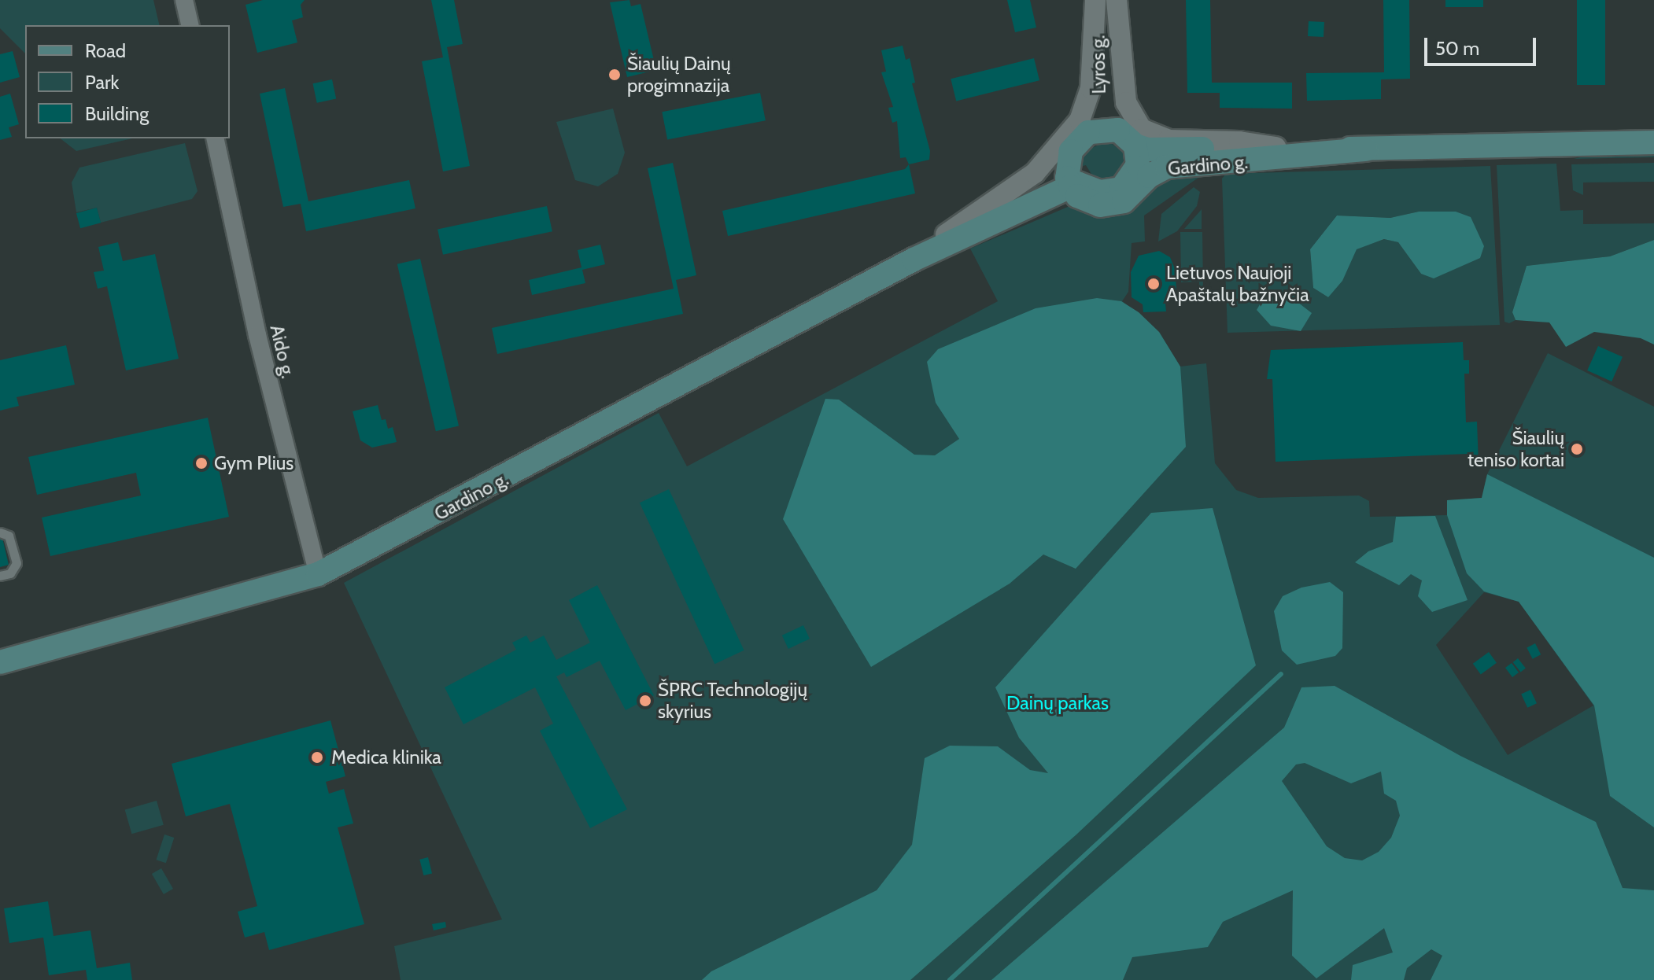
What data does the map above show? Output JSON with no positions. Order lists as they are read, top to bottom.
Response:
{
  "streets": {
    "main road": ["Gardino g."],
    "street": ["Lyros g.", "Aido g."]
  },
  "crossings": [
    ["Lyros g.", "Gardino g."],
    ["Gardino g.", "Aido g."]
  ],
  "parks": ["Dainų parkas"],
  "places": [
    "Šiaulių Dainų progimnazija",
    "Lietuvos Naujoji Apaštalų bažnyčia",
    "Šiaulių teniso kortai",
    "Gym Plius",
    "ŠPRC Technologijų skyrius",
    "Medica klinika"
  ],
  "legend": ["Road", "Park", "Building"],
  "scale_bar": "50 m"
}
